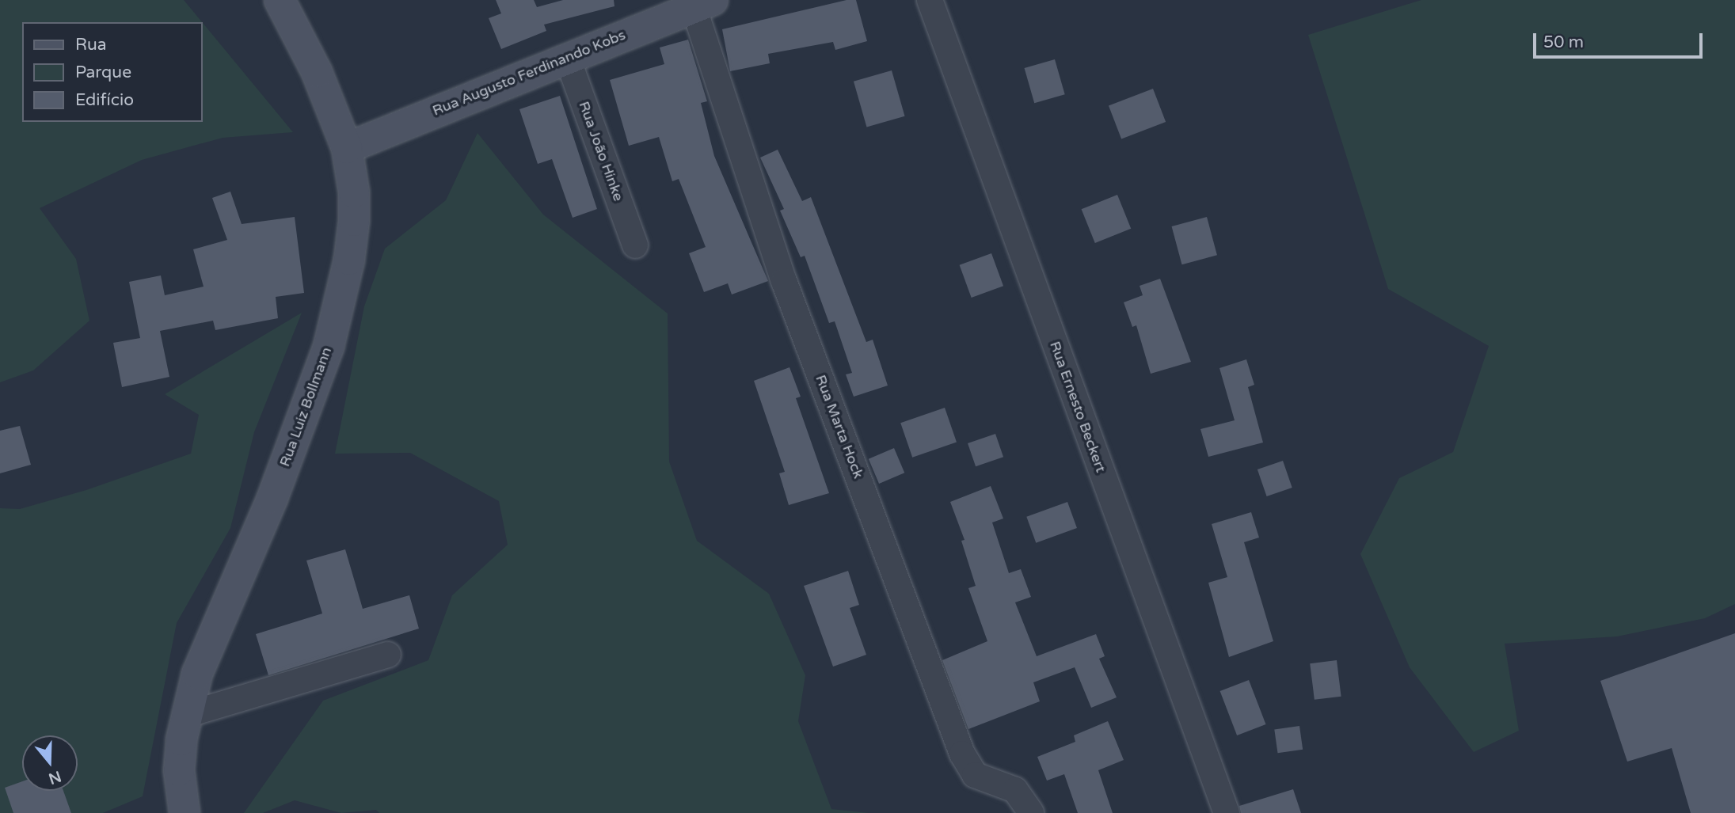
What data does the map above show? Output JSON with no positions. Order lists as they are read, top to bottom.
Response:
{
  "streets": {
    "main road": ["Rua Augusto Ferdinando Kobs", "Rua Luiz Bollmann"],
    "street": ["Rua João Hinke", "Rua Ernesto Beckert", "Rua Marta Hock"]
  },
  "crossings": [
    ["Rua Augusto Ferdinando Kobs", "Rua João Hinke"],
    ["Rua Augusto Ferdinando Kobs", "Rua Luiz Bollmann"],
    ["Rua Augusto Ferdinando Kobs", "Rua Marta Hock"]
  ],
  "legend": ["Rua", "Parque", "Edifício"],
  "scale_bar": "50 m",
  "north": "bottom"
}
